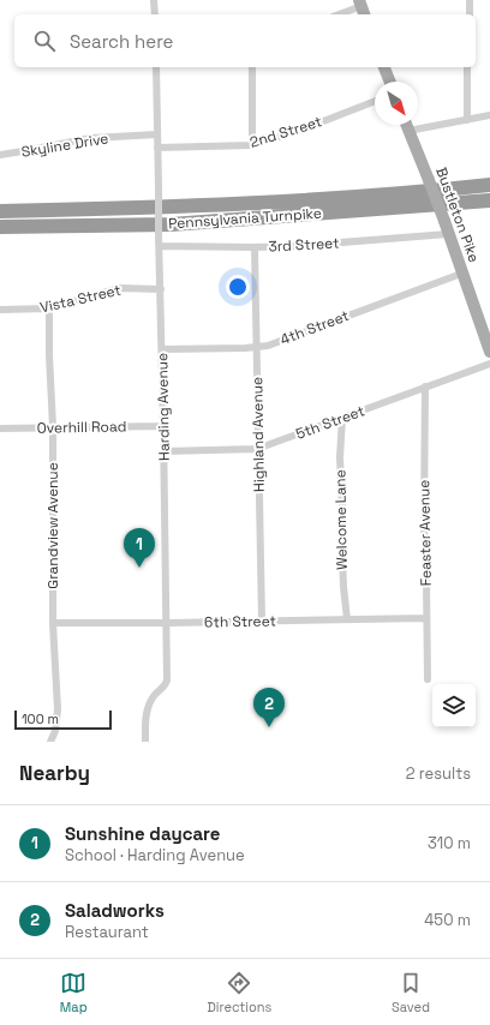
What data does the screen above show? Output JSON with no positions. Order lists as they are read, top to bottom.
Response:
{
  "streets": {
    "highway": ["Pennsylvania Turnpike"],
    "main road": ["Bustleton Pike"],
    "street": [
      "2nd Street",
      "Skyline Drive",
      "3rd Street",
      "Vista Street",
      "4th Street",
      "Harding Avenue",
      "5th Street",
      "Overhill Road",
      "Highland Avenue",
      "Welcome Lane",
      "Grandview Avenue",
      "Feaster Avenue",
      "6th Street"
    ]
  },
  "crossings": [
    ["2nd Street", "Harding Avenue"],
    ["Skyline Drive", "Harding Avenue"],
    ["Bustleton Pike", "3rd Street"],
    ["Bustleton Pike", "4th Street"],
    ["3rd Street", "Harding Avenue"],
    ["3rd Street", "Highland Avenue"],
    ["Vista Street", "Harding Avenue"],
    ["Vista Street", "Grandview Avenue"],
    ["4th Street", "Harding Avenue"],
    ["4th Street", "Highland Avenue"],
    ["Harding Avenue", "5th Street"],
    ["Harding Avenue", "Overhill Road"],
    ["Harding Avenue", "6th Street"],
    ["5th Street", "Highland Avenue"],
    ["5th Street", "Welcome Lane"],
    ["5th Street", "Feaster Avenue"],
    ["Overhill Road", "Grandview Avenue"],
    ["Highland Avenue", "6th Street"],
    ["Welcome Lane", "6th Street"],
    ["Grandview Avenue", "6th Street"],
    ["Feaster Avenue", "6th Street"]
  ],
  "scale_bar": "100 m",
  "north": "bottom right",
  "page": {
    "search": "Search here",
    "pins": ["1", "2"],
    "scale": "100 m",
    "heading": ["Nearby", "2 results"],
    "list": [
      {
        "mark": "1",
        "name": "Sunshine daycare",
        "note": "School · Harding Avenue",
        "value": "310 m"
      },
      {
        "mark": "2",
        "name": "Saladworks",
        "note": "Restaurant",
        "value": "450 m"
      }
    ],
    "nav": ["Map", "Directions", "Saved"]
  }
}
